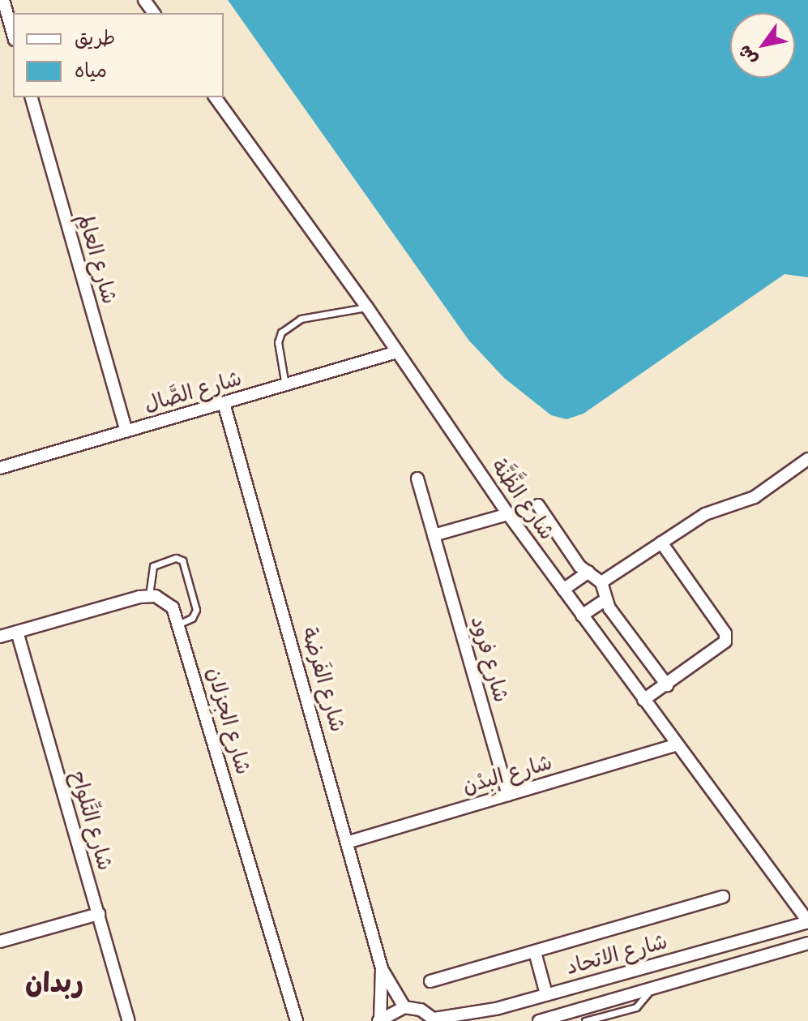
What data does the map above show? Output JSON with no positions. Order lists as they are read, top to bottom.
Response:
{
  "streets": {
    "street": [
      "شارع العالِم",
      "شارع الصَّال",
      "شارع الظَّنَّة",
      "شارع فرود",
      "شارع الفَرضة",
      "شارع الجِزلان",
      "شارع البِدْن",
      "شارع التِّلواح",
      "شارع الاتحاد"
    ]
  },
  "crossings": [
    ["شارع العالِم", "شارع الصَّال"],
    ["شارع الصَّال", "شارع الظَّنَّة"],
    ["شارع الصَّال", "شارع الفَرضة"],
    ["شارع الظَّنَّة", "شارع البِدْن"],
    ["شارع الظَّنَّة", "شارع الاتحاد"],
    ["شارع فرود", "شارع البِدْن"],
    ["شارع الفَرضة", "شارع البِدْن"]
  ],
  "districts": ["ربدان"],
  "legend": ["طريق", "مياه"],
  "north": "bottom left"
}
